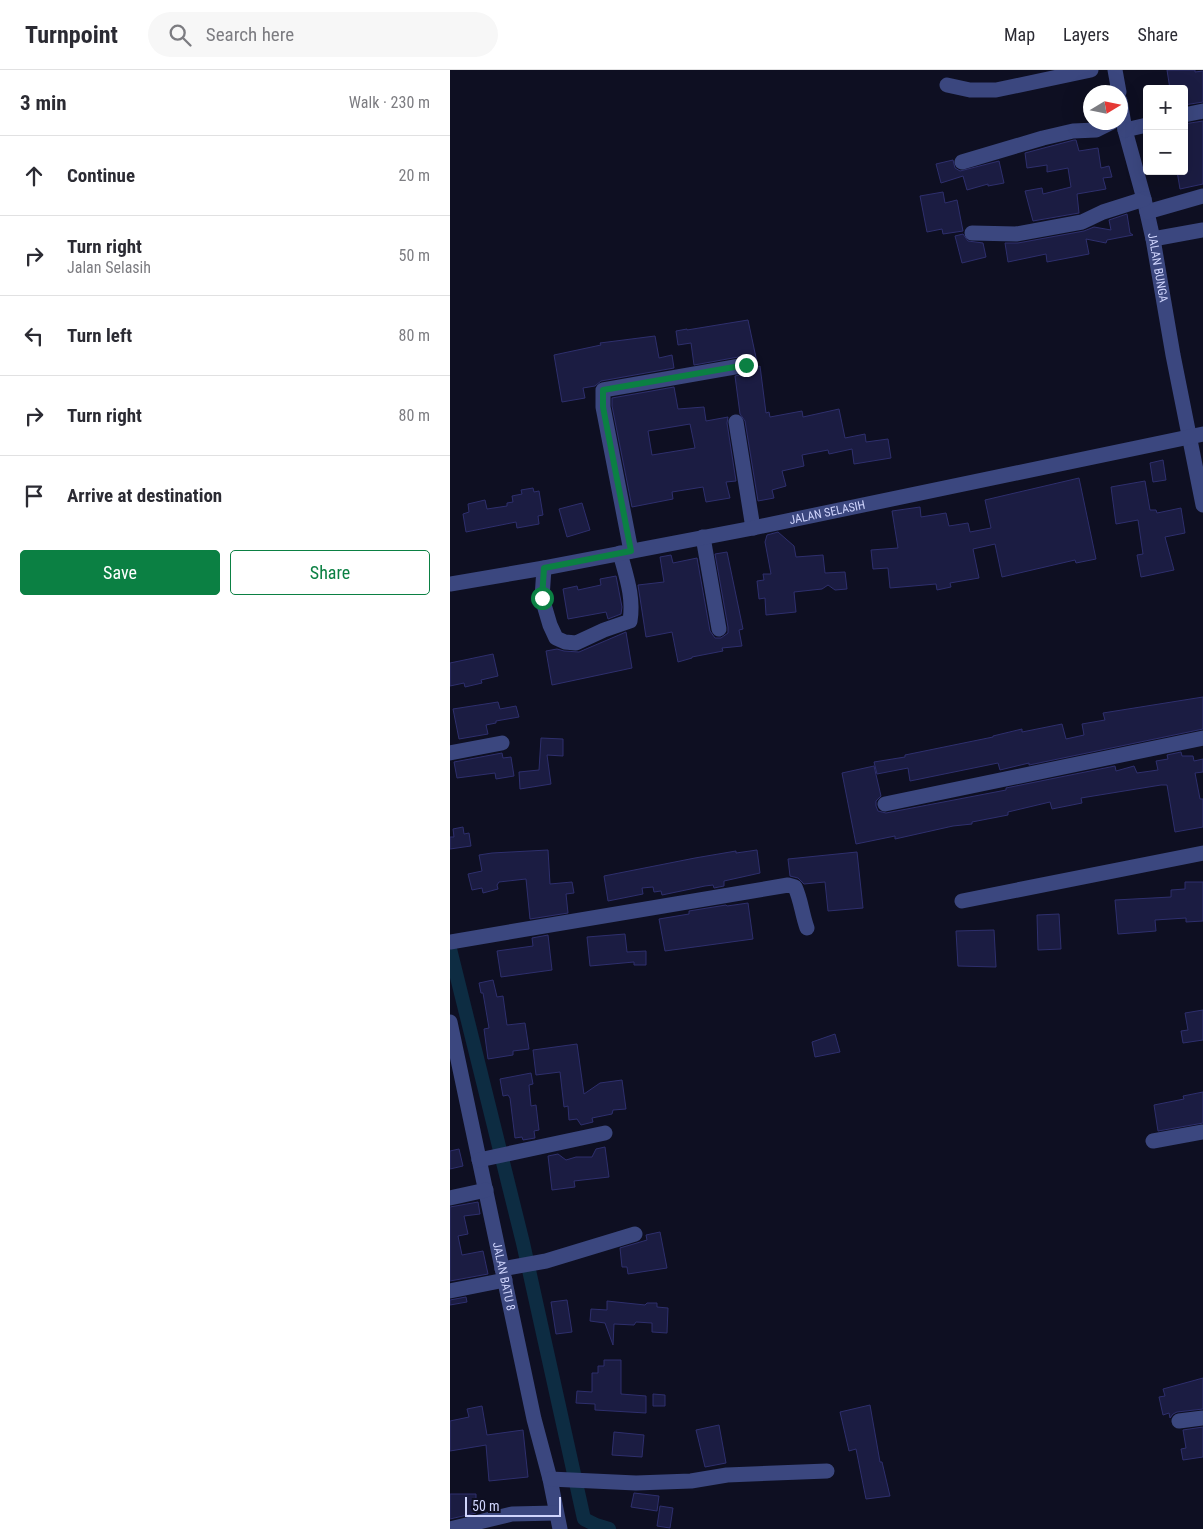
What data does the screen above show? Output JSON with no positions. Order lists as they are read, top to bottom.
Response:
{
  "streets": {
    "street": ["JALAN BUNGA", "JALAN SELASIH", "JALAN BATU 8"]
  },
  "crossings": [
    ["JALAN BUNGA", "JALAN SELASIH"]
  ],
  "scale_bar": "50 m",
  "north": "right",
  "page": {
    "header": "Turnpoint",
    "search": "Search here",
    "nav": ["Map", "Layers", "Share"],
    "heading": ["3 min", "Walk · 230 m"],
    "map_buttons": ["+", "−"],
    "list": [
      ["Continue", "20 m"],
      ["Turn right", "Jalan Selasih", "50 m"],
      ["Turn left", "80 m"],
      ["Turn right", "80 m"],
      "Arrive at destination"
    ],
    "buttons": ["Save", "Share"],
    "scale": "50 m"
  }
}
